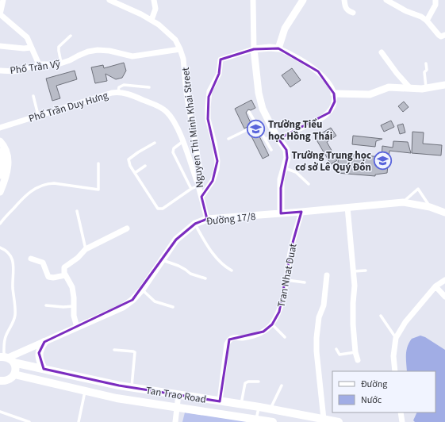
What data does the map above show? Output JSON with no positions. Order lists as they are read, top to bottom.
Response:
{
  "streets": {
    "main road": ["Tan Trao Road"],
    "street": [
      "Phố Trần Vỹ",
      "Phố Trần Duy Hưng",
      "Nguyen Thi Minh Khai Street",
      "Đường 17/8",
      "Tran Nhat Duat"
    ]
  },
  "crossings": [
    ["Phố Trần Vỹ", "Nguyen Thi Minh Khai Street"],
    ["Phố Trần Duy Hưng", "Nguyen Thi Minh Khai Street"],
    ["Nguyen Thi Minh Khai Street", "Đường 17/8"],
    ["Đường 17/8", "Tran Nhat Duat"],
    ["Đường 17/8", "Tan Trao Road"],
    ["Tran Nhat Duat", "Tan Trao Road"]
  ],
  "places": {
    "school or university": ["Trường Tiểu học Hồng Thái", "Trường Trung học cơ sở Lê Quý Đôn"]
  },
  "legend": ["Đường", "Nước"]
}
